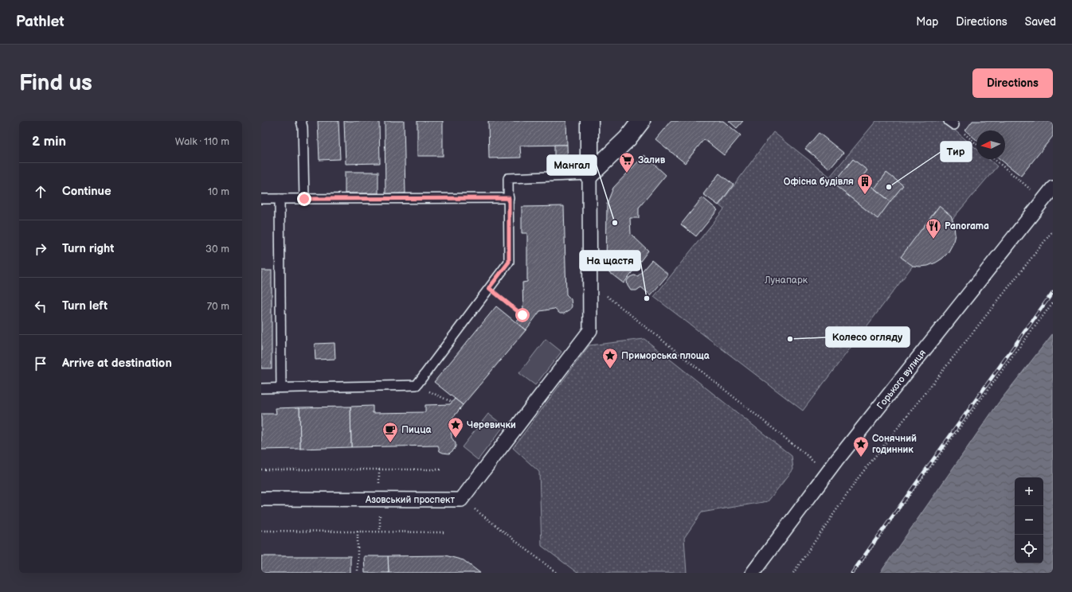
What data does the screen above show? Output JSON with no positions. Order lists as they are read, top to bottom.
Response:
{
  "streets": {
    "street": ["Горького вулиця", "Азовський проспект"]
  },
  "parks": ["Лунапарк"],
  "places": {
    "supermarket": ["Залив"],
    "other": [
      "Тир",
      "Мангал",
      "На щастя",
      "Колесо огляду"
    ],
    "building": ["Офісна будівля"],
    "restaurant": ["Panorama"],
    "place": ["Приморська площа", "Черевички", "Сонячний годинник"],
    "cafe": ["Пицца"]
  },
  "north": "left",
  "page": {
    "header": "Pathlet",
    "nav": ["Map", "Directions", "Saved"],
    "buttons": "Directions",
    "title": "Find us",
    "heading": ["2 min", "Walk · 110 m"],
    "list": [
      ["Continue", "10 m"],
      ["Turn right", "30 m"],
      ["Turn left", "70 m"],
      "Arrive at destination"
    ],
    "map_buttons": ["+", "−"]
  }
}
